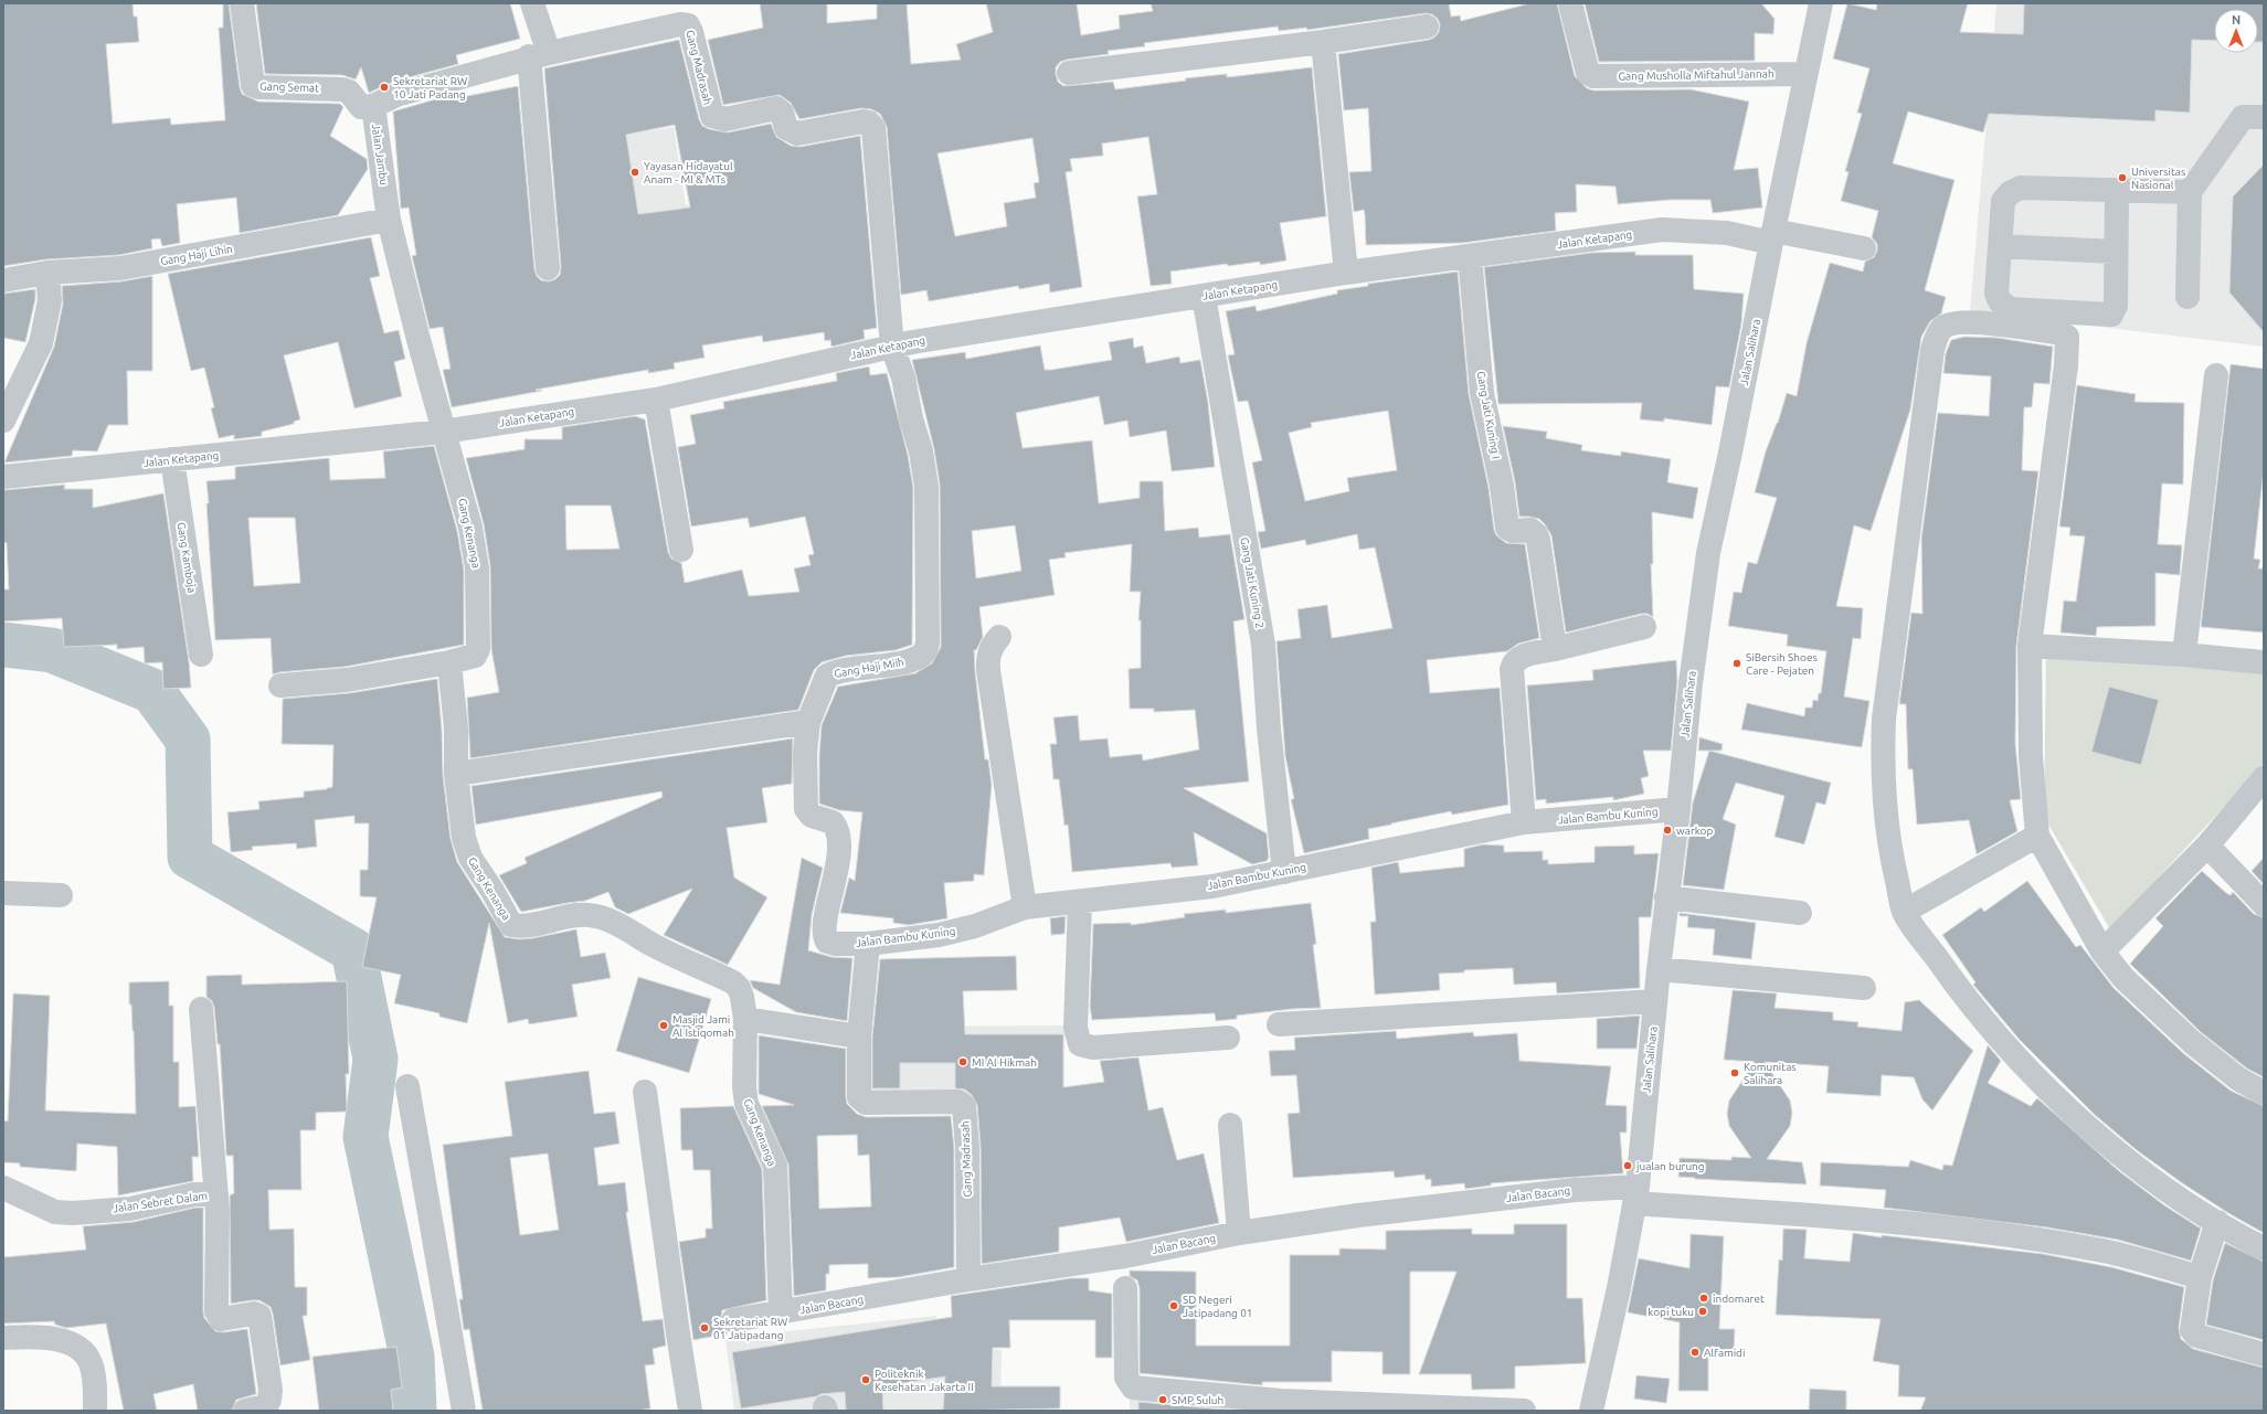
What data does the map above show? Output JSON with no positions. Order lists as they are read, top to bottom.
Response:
{
  "streets": {
    "street": [
      "Gang Madrasah",
      "Gang Musholla Miftahul Jannah",
      "Gang Semat",
      "Jalan Jambu",
      "Jalan Ketapang",
      "Gang Haji Lihin",
      "Jalan Salihara",
      "Gang Jati Kuning I",
      "Gang Kenanga",
      "Gang Kamboja",
      "Gang Jati Kuning 2",
      "Gang Haji Miih",
      "Jalan Bambu Kuning",
      "Jalan Bacang",
      "Jalan Sebret Dalam"
    ]
  },
  "crossings": [
    ["Gang Madrasah", "Jalan Ketapang"],
    ["Gang Madrasah", "Gang Haji Miih"],
    ["Gang Madrasah", "Jalan Bacang"],
    ["Gang Musholla Miftahul Jannah", "Jalan Salihara"],
    ["Gang Semat", "Jalan Jambu"],
    ["Jalan Jambu", "Jalan Ketapang"],
    ["Jalan Jambu", "Gang Haji Lihin"],
    ["Jalan Jambu", "Gang Kenanga"],
    ["Jalan Ketapang", "Jalan Salihara"],
    ["Jalan Ketapang", "Gang Jati Kuning I"],
    ["Jalan Ketapang", "Gang Kenanga"],
    ["Jalan Ketapang", "Gang Kamboja"],
    ["Jalan Ketapang", "Gang Jati Kuning 2"],
    ["Jalan Ketapang", "Gang Haji Miih"],
    ["Jalan Salihara", "Jalan Bambu Kuning"],
    ["Jalan Salihara", "Jalan Bacang"],
    ["Gang Kenanga", "Jalan Bacang"],
    ["Gang Jati Kuning 2", "Jalan Bambu Kuning"],
    ["Gang Haji Miih", "Jalan Bambu Kuning"]
  ],
  "places": [
    "Sekretariat RW 10 Jati Padang",
    "Yayasan Hidayatul Anam - MI & MTs",
    "Universitas Nasional",
    "SiBersih Shoes Care - Pejaten",
    "warkop",
    "Masjid Jami Al Istiqomah",
    "MI Al Hikmah",
    "Komunitas Salihara",
    "jualan burung",
    "indomaret",
    "SD Negeri Jatipadang 01",
    "kopi tuku",
    "Sekretariat RW 01 Jatipadang",
    "Alfamidi",
    "Politeknik Kesehatan Jakarta II",
    "SMP Suluh"
  ],
  "north": "top"
}
